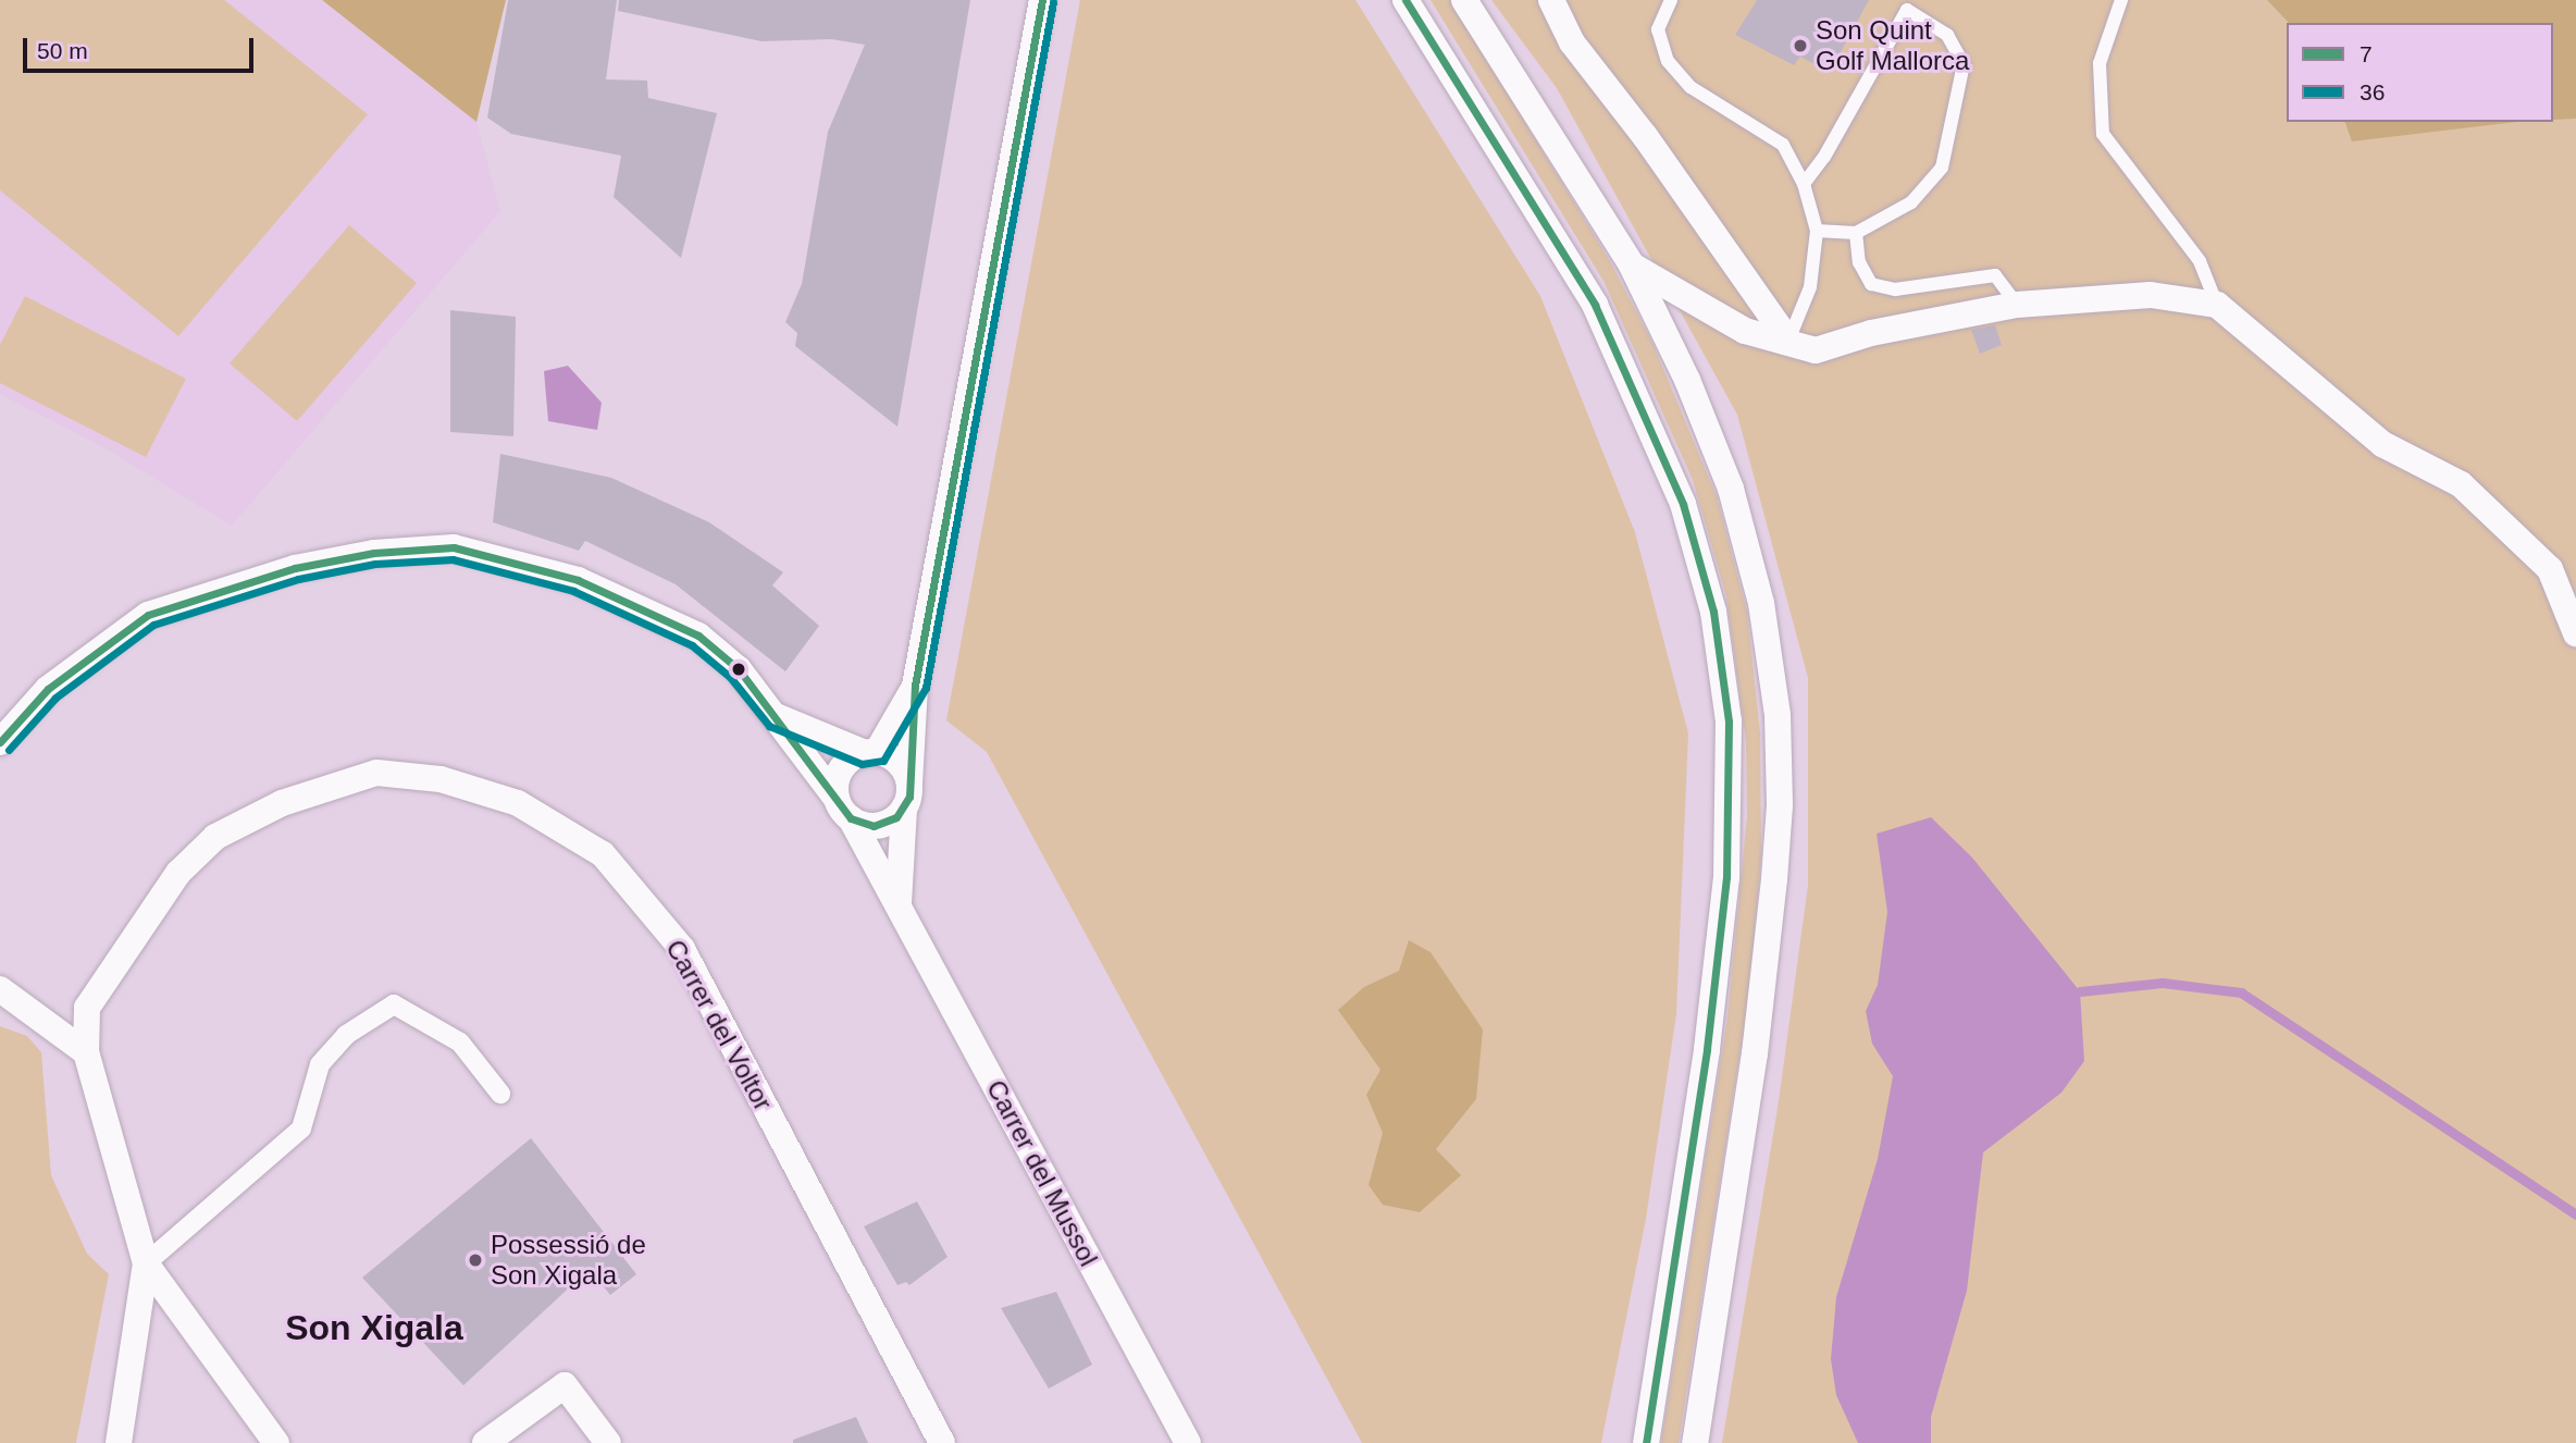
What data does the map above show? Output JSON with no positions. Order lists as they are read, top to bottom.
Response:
{
  "streets": {
    "street": ["Carrer del Voltor", "Carrer del Mussol"]
  },
  "districts": ["Son Xigala"],
  "places": ["Son Quint Golf Mallorca", "Possessió de Son Xigala"],
  "lines": ["transit line 7", "transit line 36"],
  "legend": ["7", "36"],
  "scale_bar": "50 m"
}
